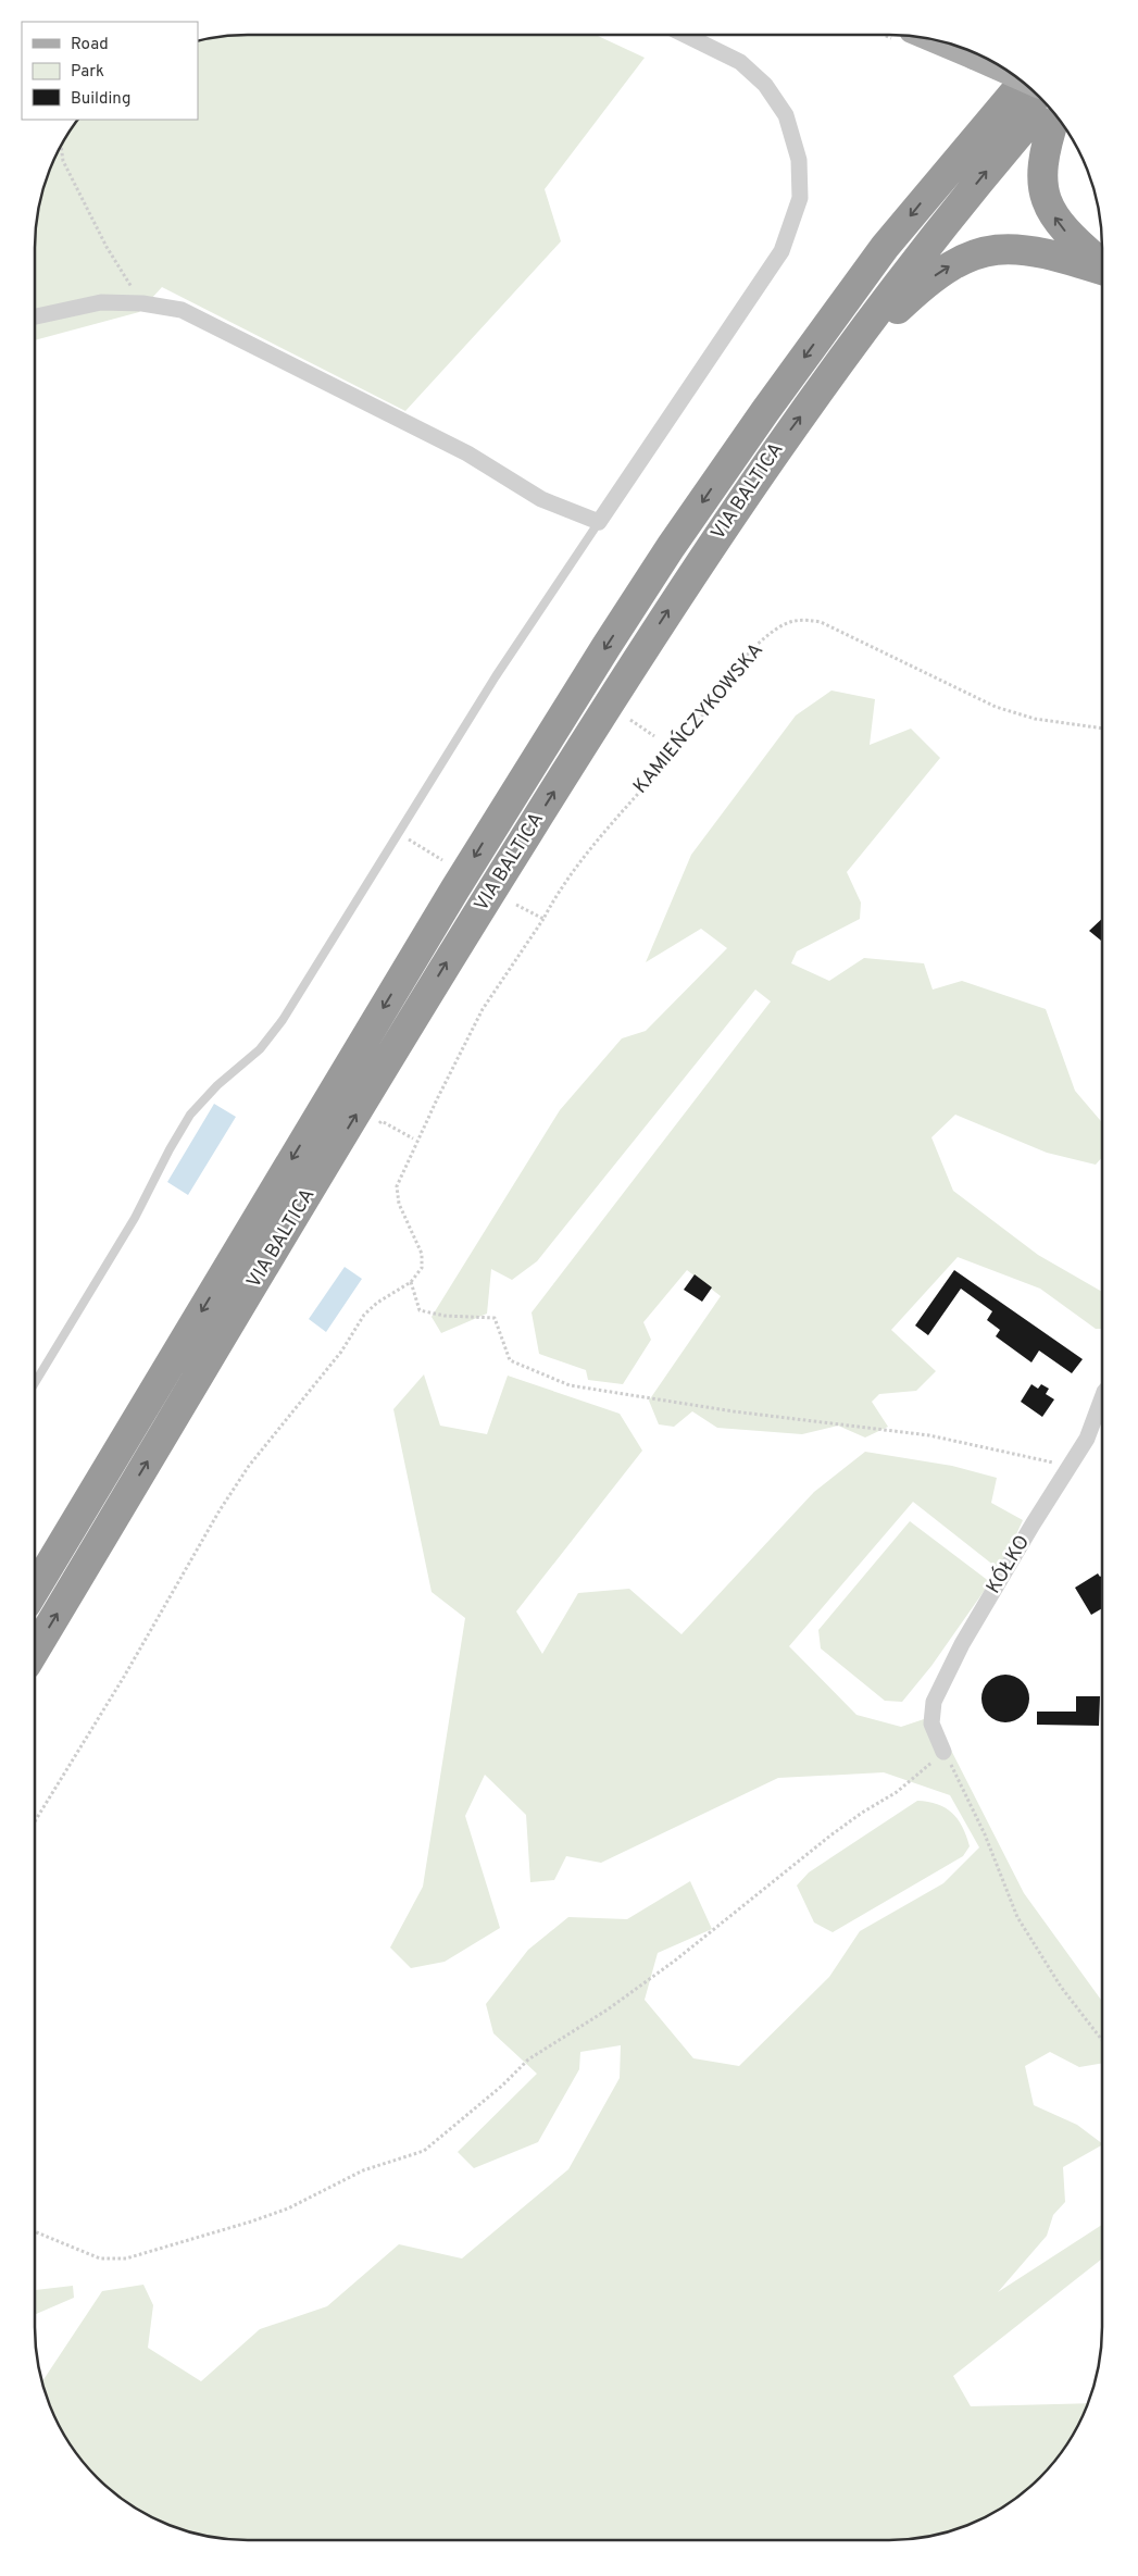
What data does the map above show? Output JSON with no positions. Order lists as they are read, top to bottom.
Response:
{
  "streets": {
    "highway": ["VIA BALTICA"],
    "street": ["KÓŁKO"],
    "path": ["KAMIEŃCZYKOWSKA"]
  },
  "legend": ["Road", "Park", "Building"]
}
